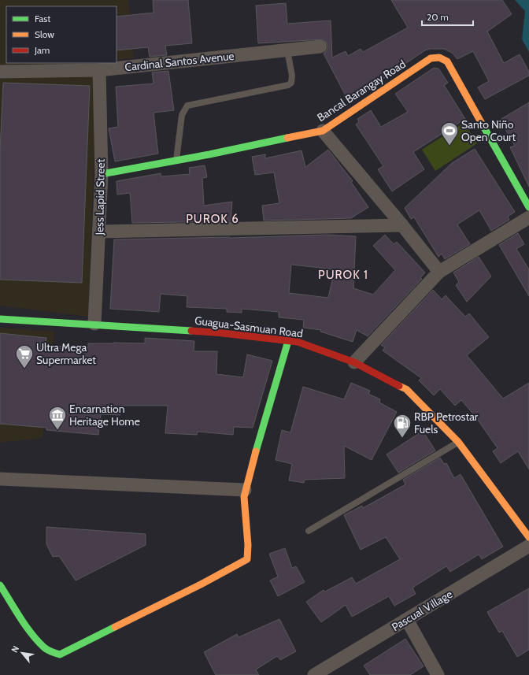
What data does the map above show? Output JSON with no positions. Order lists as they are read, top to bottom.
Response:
{
  "streets": {
    "street": [
      "Cardinal Santos Avenue",
      "Bancal Barangay Road",
      "Jess Lapid Street",
      "Guagua-Sasmuan Road",
      "Pascual Village"
    ]
  },
  "crossings": [
    ["Cardinal Santos Avenue", "Jess Lapid Street"],
    ["Bancal Barangay Road", "Jess Lapid Street"],
    ["Jess Lapid Street", "Guagua-Sasmuan Road"]
  ],
  "districts": ["PUROK 6", "PUROK 1"],
  "places": {
    "sports": ["Santo Niño Open Court"],
    "supermarket": ["Ultra Mega Supermarket"],
    "museum": ["Encarnation Heritage Home"],
    "fuel station": ["RBP Petrostar Fuels"]
  },
  "legend": ["Fast", "Slow", "Jam"],
  "scale_bar": "20 m",
  "north": "top left"
}
